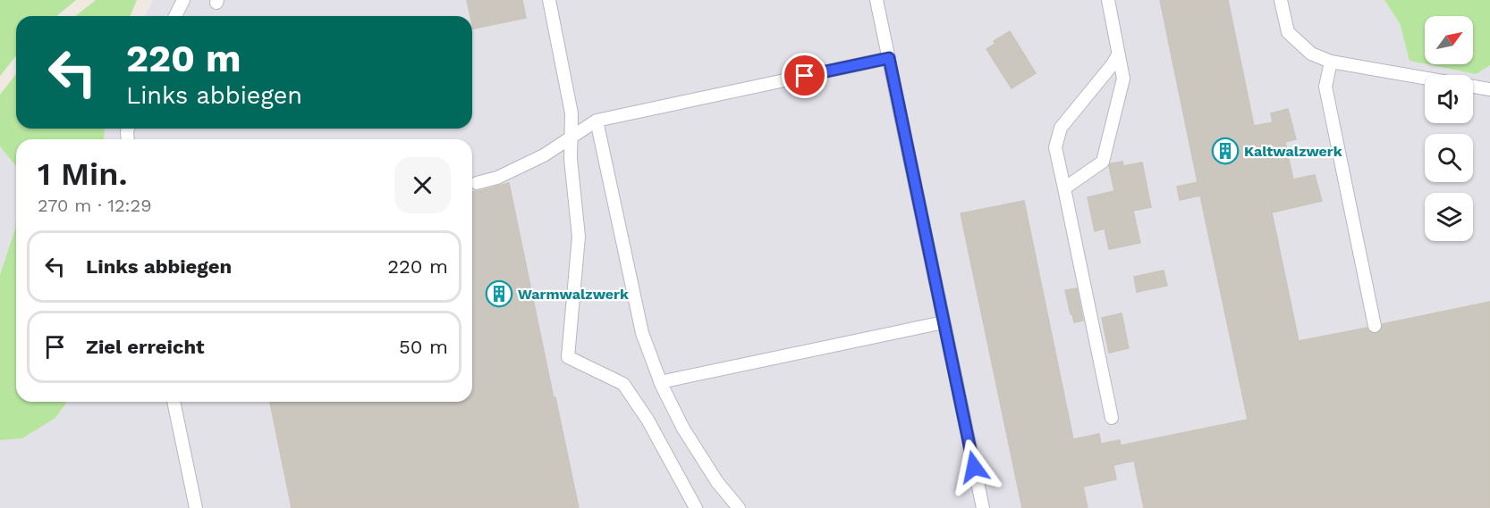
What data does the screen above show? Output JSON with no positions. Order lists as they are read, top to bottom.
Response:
{
  "places": {
    "building": ["Kaltwalzwerk", "Warmwalzwerk"]
  },
  "north": "top right",
  "page": {
    "turn": ["220 m", "Links abbiegen"],
    "heading": ["1 Min.", "270 m · 12:29"],
    "list": [
      {
        "name": "Links abbiegen",
        "value": "220 m"
      },
      {
        "name": "Ziel erreicht",
        "value": "50 m"
      }
    ]
  }
}
